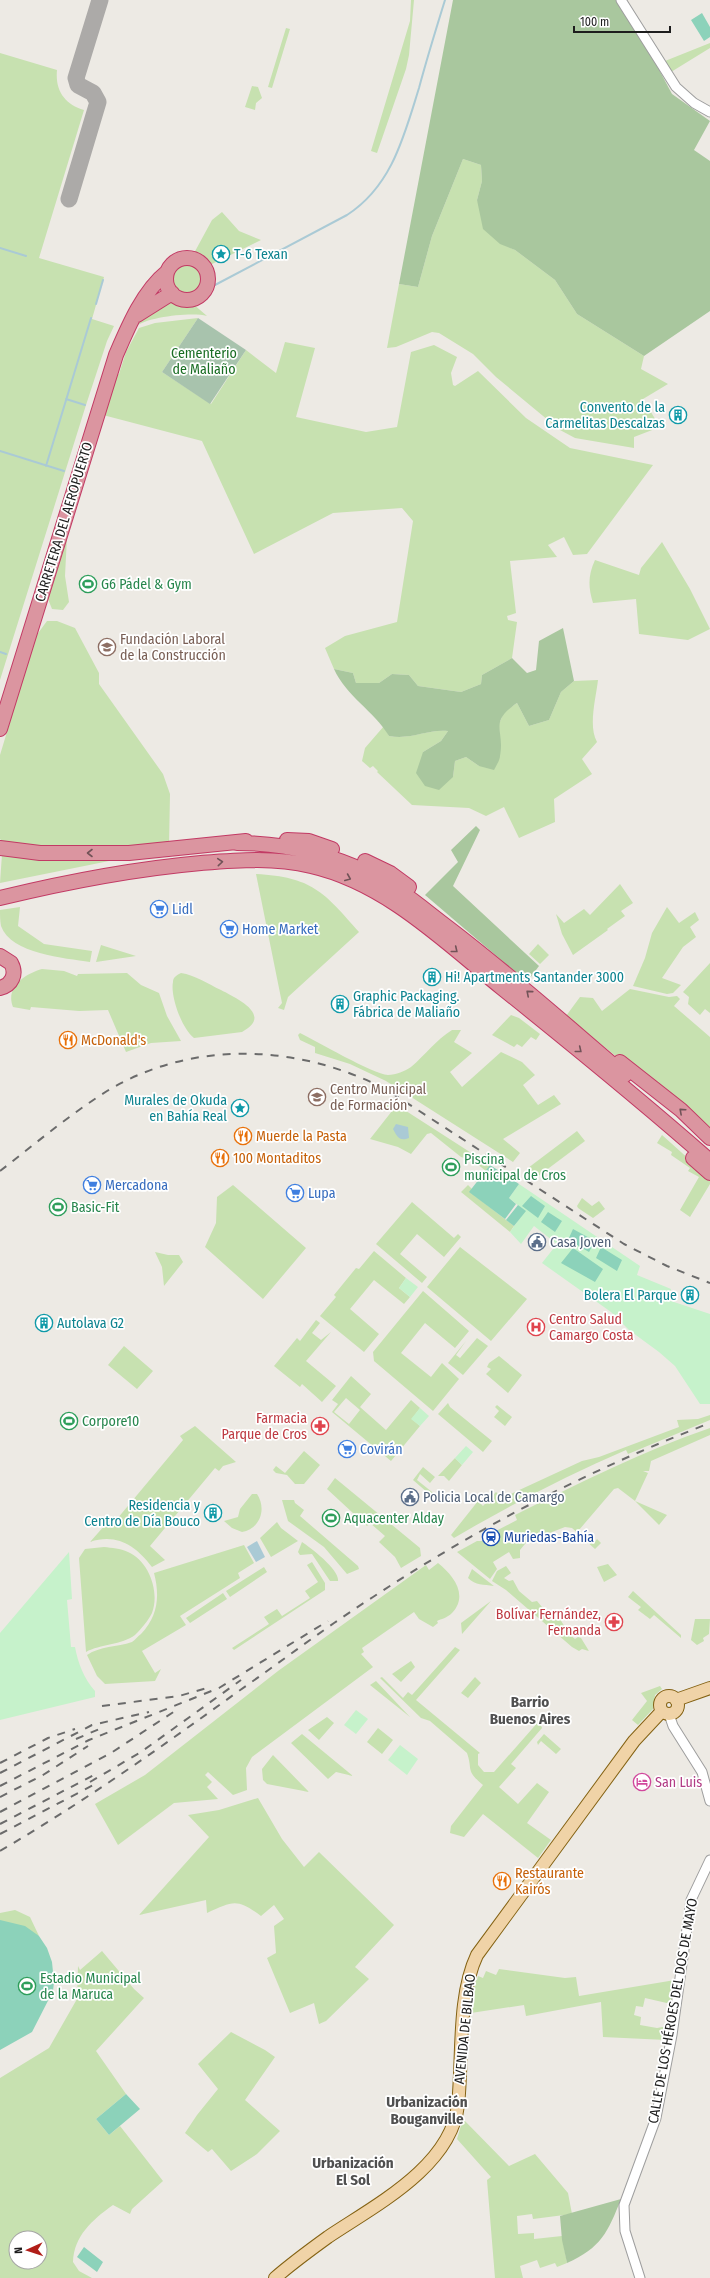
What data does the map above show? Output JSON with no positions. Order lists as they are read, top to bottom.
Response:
{
  "streets": {
    "highway": ["CARRETERA DEL AEROPUERTO"],
    "main road": ["AVENIDA DE BILBAO"],
    "street": ["CALLE DE LOS HÉROES DEL DOS DE MAYO"]
  },
  "districts": ["Barrio Buenos Aires", "Urbanización Bouganville", "Urbanización El Sol"],
  "parks": ["Cementerio de Maliaño"],
  "places": {
    "place": ["T-6 Texan", "Murales de Okuda en Bahía Real"],
    "building": [
      "Convento de la Carmelitas Descalzas",
      "Hi! Apartments Santander 3000",
      "Graphic Packaging. Fábrica de Maliaño",
      "Bolera El Parque",
      "Autolava G2",
      "Residencia y Centro de Día Bouco"
    ],
    "sports": [
      "G6 Pádel & Gym",
      "Piscina municipal de Cros",
      "Basic-Fit",
      "Corpore10",
      "Aquacenter Alday",
      "Estadio Municipal de la Maruca"
    ],
    "school or university": ["Fundación Laboral de la Construcción", "Centro Municipal de Formación"],
    "supermarket": [
      "Lidl",
      "Home Market",
      "Mercadona",
      "Lupa",
      "Covirán"
    ],
    "restaurant": [
      "McDonald's",
      "Muerde la Pasta",
      "100 Montaditos",
      "Restaurante Kairós"
    ],
    "public building": ["Casa Joven", "Policia Local de Camargo"],
    "hospital": ["Centro Salud Camargo Costa"],
    "pharmacy": ["Farmacia Parque de Cros", "Bolívar Fernández, Fernanda"],
    "station": ["Muriedas-Bahía"],
    "hotel": ["San Luis"]
  },
  "scale_bar": "100 m",
  "north": "left"
}
